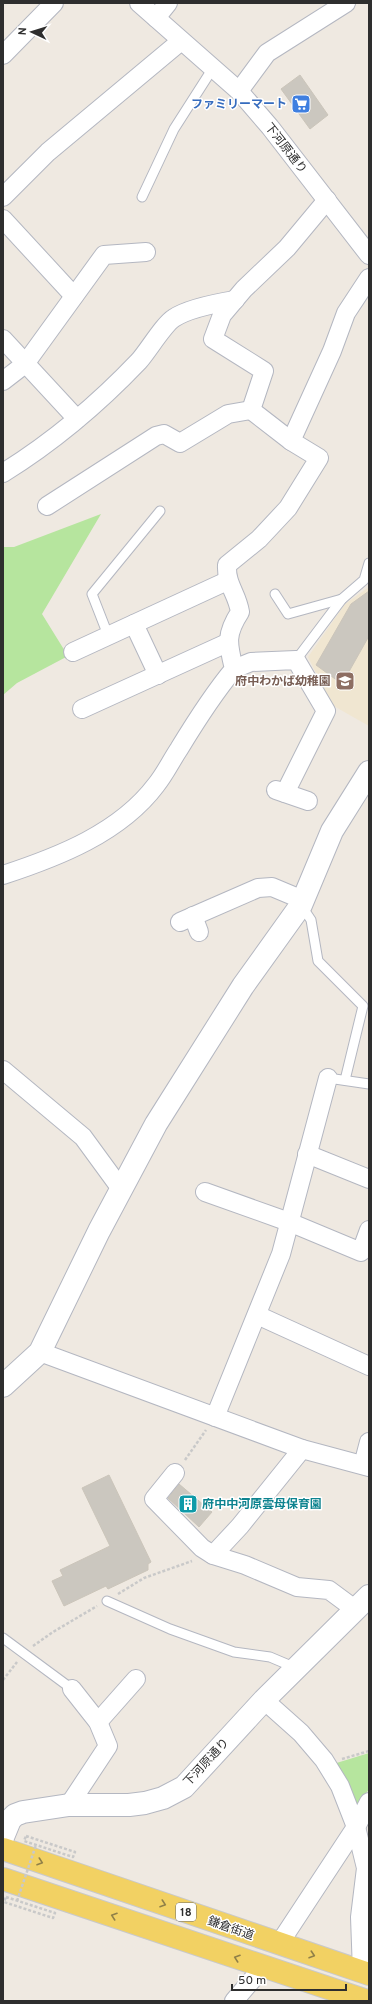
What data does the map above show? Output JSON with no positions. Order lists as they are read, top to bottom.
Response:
{
  "streets": {
    "main road": ["18", "鎌倉街道"],
    "street": ["下河原通り"]
  },
  "places": {
    "supermarket": ["ファミリーマート"],
    "school or university": ["府中わかば幼稚園"],
    "building": ["府中中河原雲母保育園"]
  },
  "scale_bar": "50 m",
  "north": "left"
}
